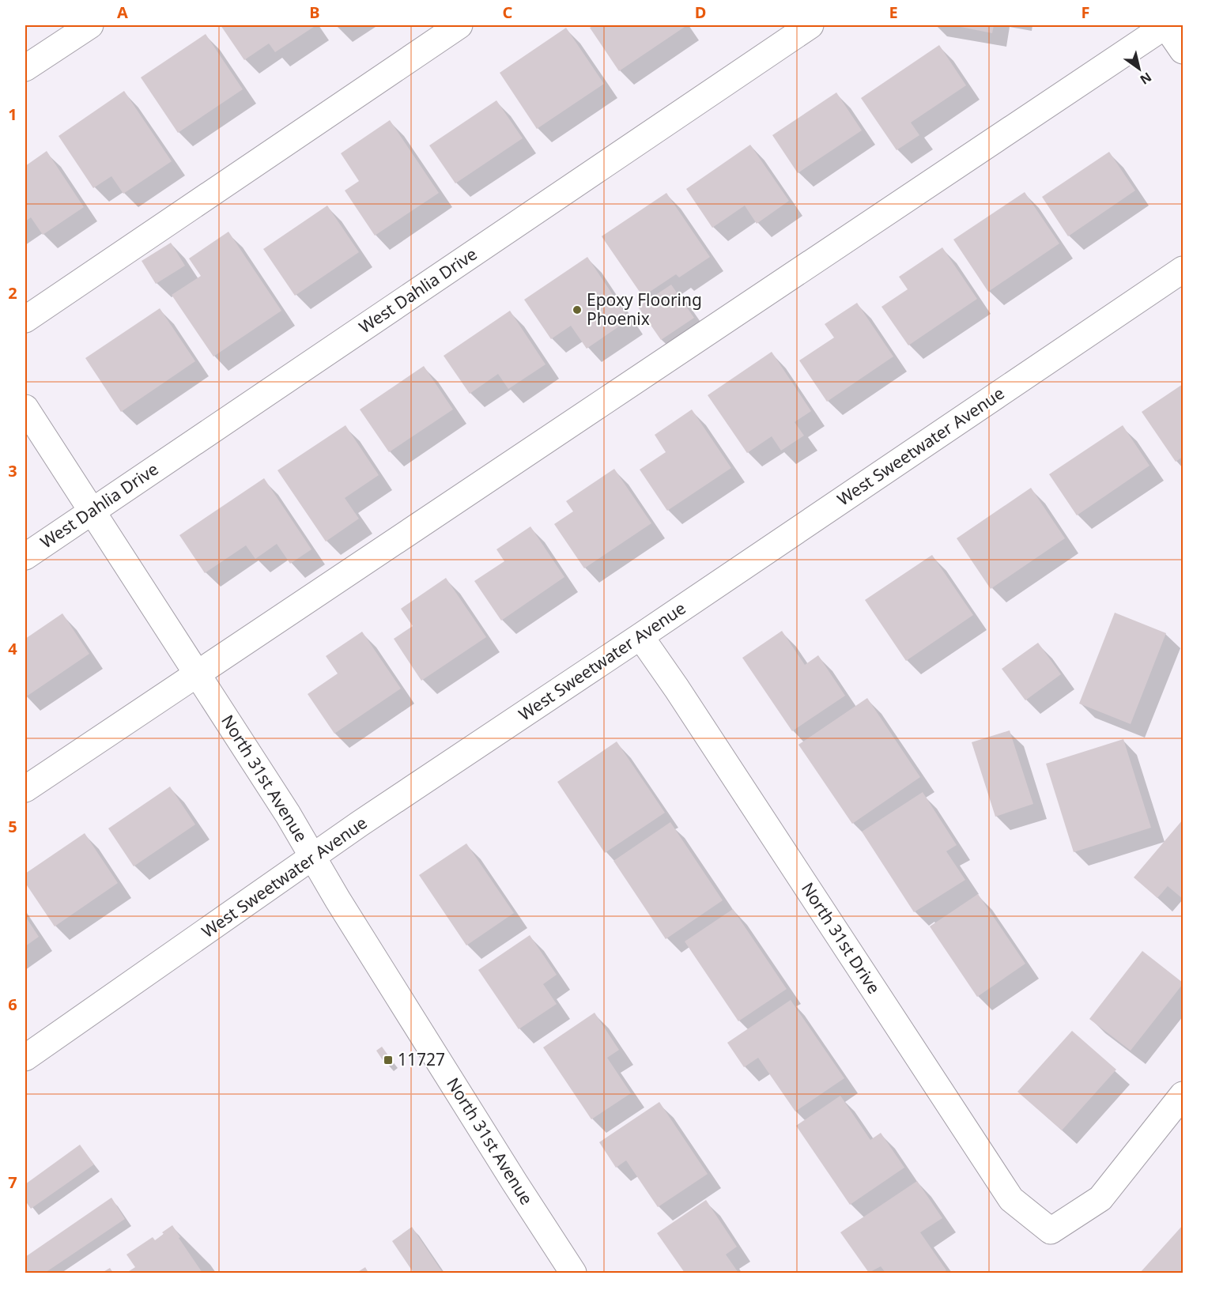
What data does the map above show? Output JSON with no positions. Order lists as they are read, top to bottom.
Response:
{
  "streets": {
    "street": [
      "West Dahlia Drive",
      "West Sweetwater Avenue",
      "North 31st Avenue",
      "North 31st Drive"
    ]
  },
  "crossings": [
    ["West Dahlia Drive", "North 31st Avenue"],
    ["West Sweetwater Avenue", "North 31st Avenue"],
    ["West Sweetwater Avenue", "North 31st Drive"]
  ],
  "places": {
    "other": ["Epoxy Flooring Phoenix"],
    "transit": ["11727"]
  },
  "north": "bottom right",
  "grid": {
    "columns": [
      "A",
      "B",
      "C",
      "D",
      "E",
      "F"
    ],
    "rows": [
      "1",
      "2",
      "3",
      "4",
      "5",
      "6",
      "7"
    ]
  }
}
